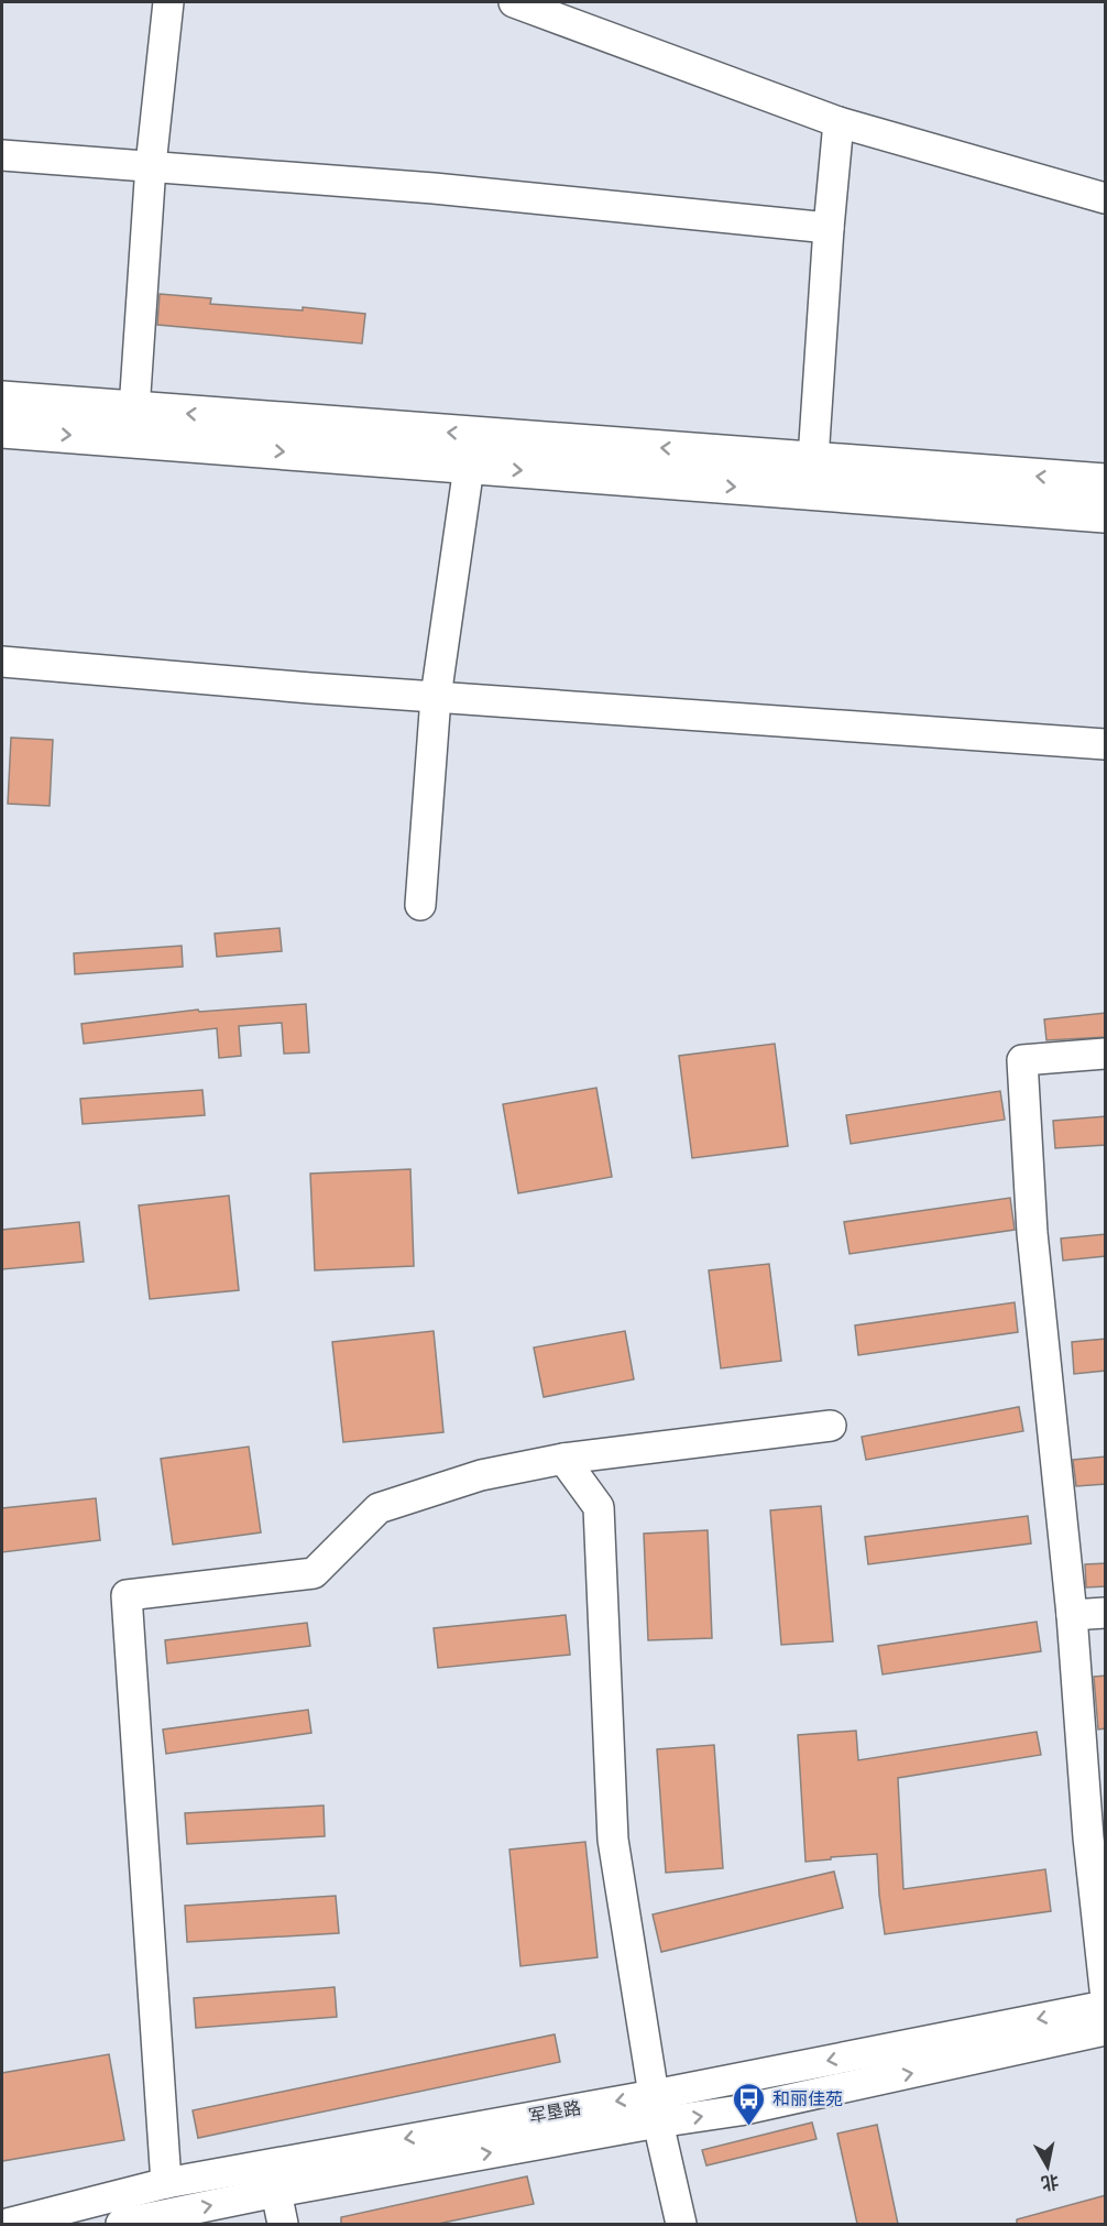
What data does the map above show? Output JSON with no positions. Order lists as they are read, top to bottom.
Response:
{
  "streets": {
    "street": ["军垦路"]
  },
  "places": {
    "bus stop": ["和丽佳苑"]
  },
  "north": "bottom"
}
